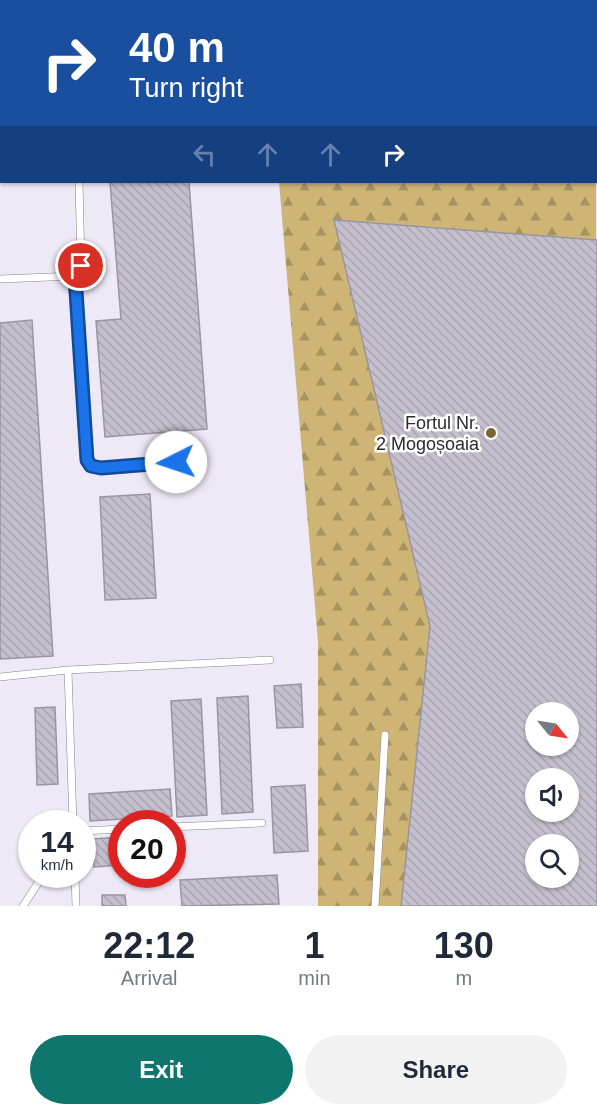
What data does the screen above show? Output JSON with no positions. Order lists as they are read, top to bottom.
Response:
{
  "places": ["Fortul Nr. 2 Mogoșoaia"],
  "north": "bottom right",
  "page": {
    "turn": ["40 m", "Turn right"],
    "speed": "14 km/h",
    "limit": "20",
    "eta": [
      "22:12",
      "Arrival",
      "1",
      "min",
      "130",
      "m"
    ],
    "buttons": ["Exit", "Share"]
  }
}
